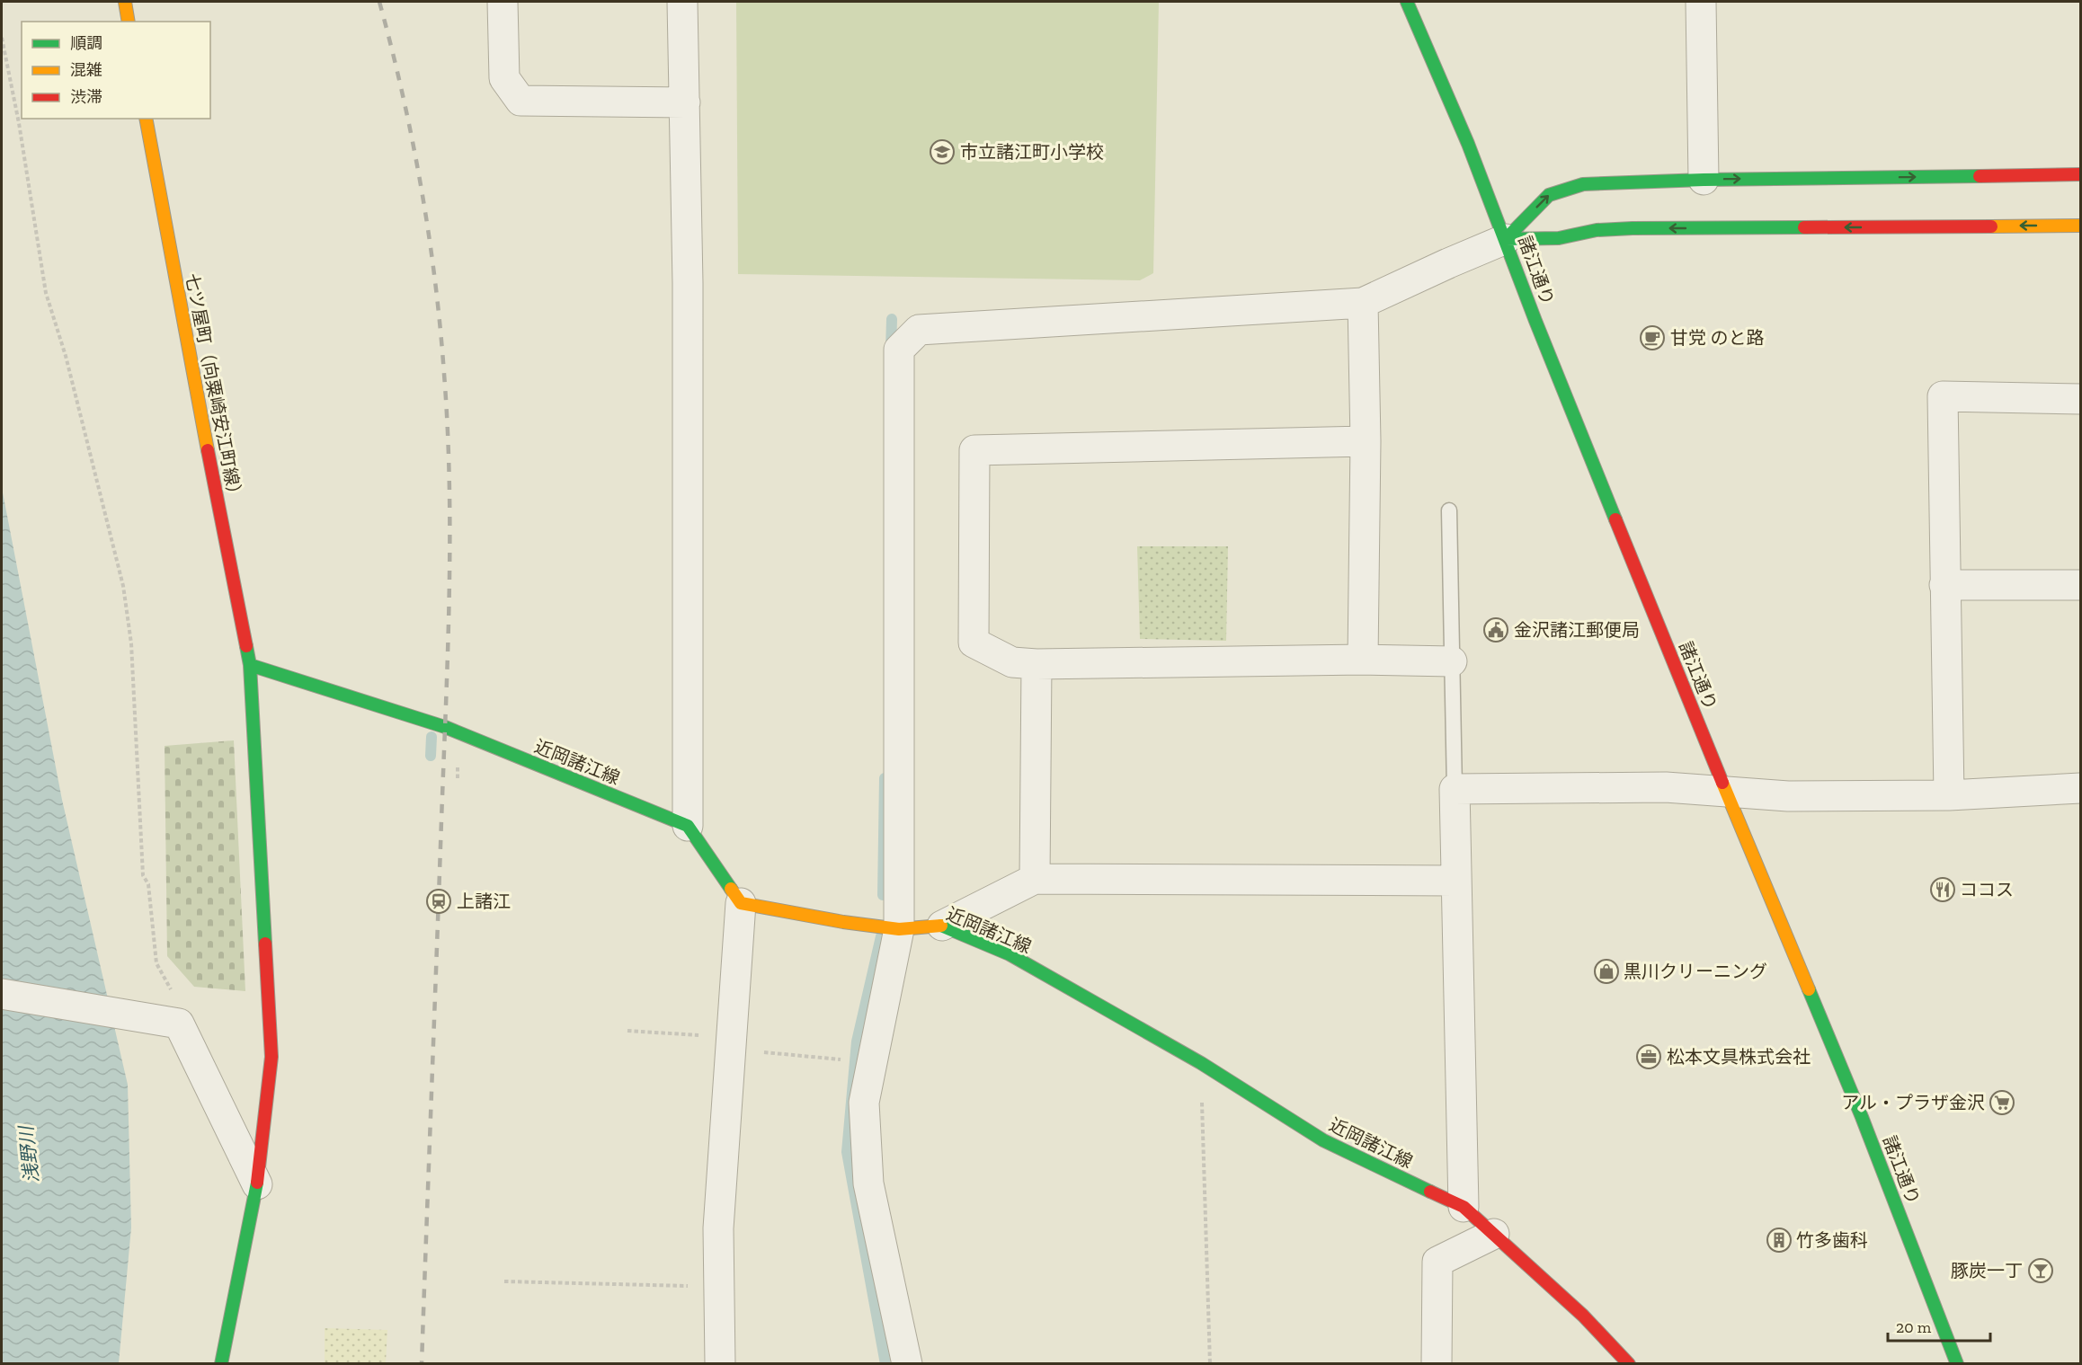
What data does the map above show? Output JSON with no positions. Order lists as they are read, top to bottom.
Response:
{
  "streets": {
    "street": ["諸江通り", "七ツ屋町（向粟崎安江町線）", "近岡諸江線"]
  },
  "crossings": [
    ["七ツ屋町（向粟崎安江町線）", "近岡諸江線"]
  ],
  "water": ["浅野川"],
  "places": {
    "school or university": ["市立諸江町小学校"],
    "cafe": ["甘党 のと路"],
    "public building": ["金沢諸江郵便局"],
    "restaurant": ["ココス"],
    "station": ["上諸江"],
    "shop": ["黒川クリーニング"],
    "office": ["松本文具株式会社"],
    "supermarket": ["アル・プラザ金沢"],
    "building": ["竹多歯科"],
    "bar": ["豚炭一丁"]
  },
  "legend": ["順調", "混雑", "渋滞"],
  "scale_bar": "20 m"
}
